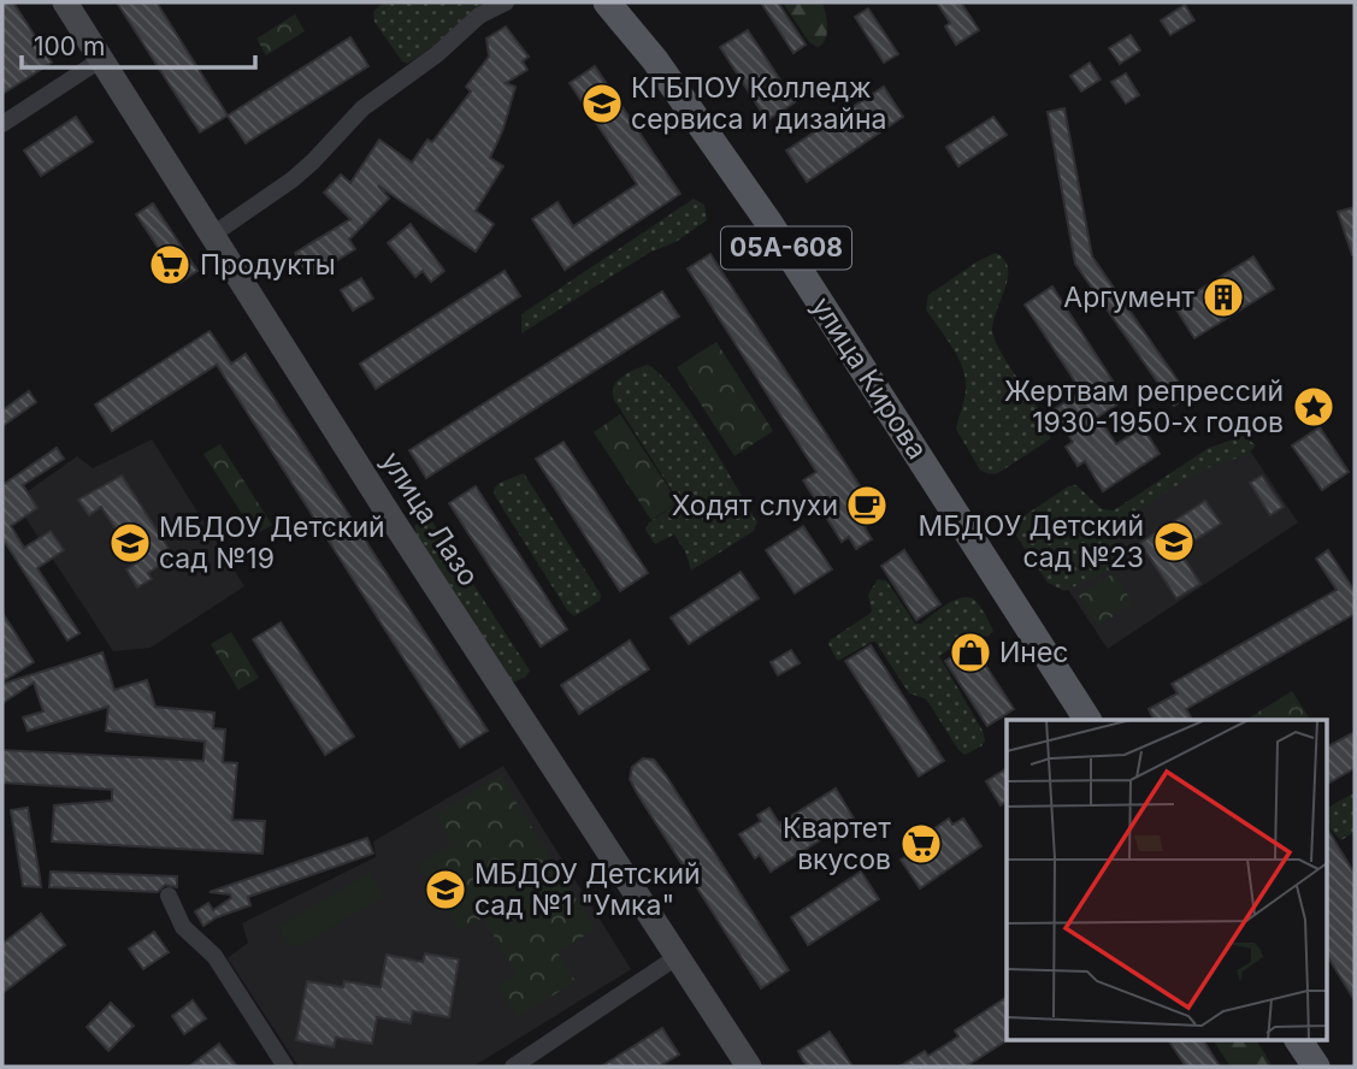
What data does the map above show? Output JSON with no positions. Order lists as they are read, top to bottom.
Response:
{
  "streets": {
    "main road": ["05А-608", "улица Кирова", "улица Лазо"]
  },
  "places": {
    "school or university": [
      "КГБПОУ Колледж сервиса и дизайна",
      "МБДОУ Детский сад №23",
      "МБДОУ Детский сад №19",
      "МБДОУ Детский сад №1 \"Умка\""
    ],
    "supermarket": ["Продукты", "Квартет вкусов"],
    "building": ["Аргумент"],
    "place": ["Жертвам репрессий 1930-1950-х годов"],
    "cafe": ["Ходят слухи"],
    "shop": ["Инес"]
  },
  "scale_bar": "100 m"
}
